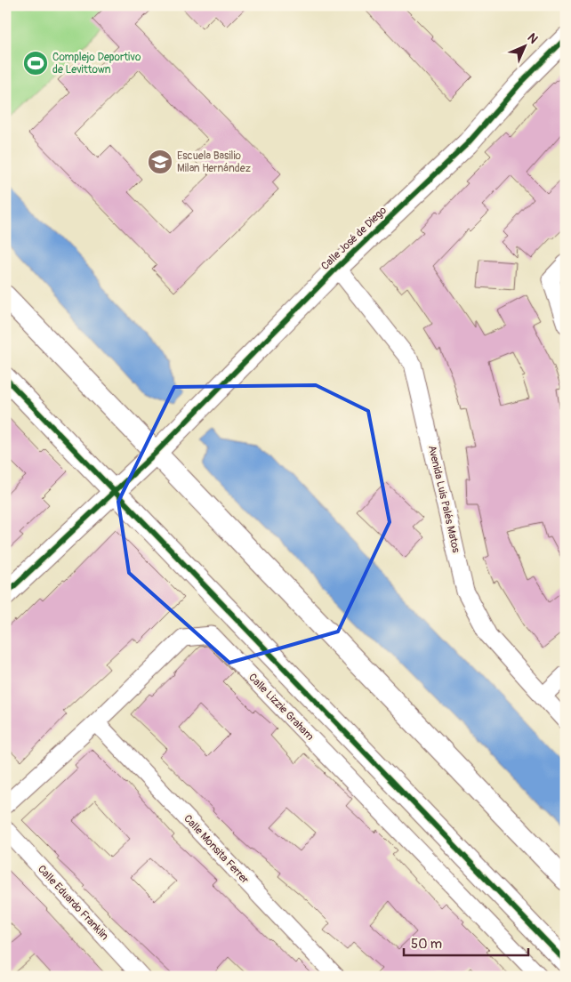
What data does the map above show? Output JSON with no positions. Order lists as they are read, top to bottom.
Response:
{
  "streets": {
    "street": [
      "Calle José de Diego",
      "Avenida Luis Palés Matos",
      "Calle Lizzie Graham",
      "Calle Monsita Ferrer",
      "Calle Eduardo Franklin"
    ]
  },
  "crossings": [
    ["Calle José de Diego", "Avenida Luis Palés Matos"],
    ["Calle Lizzie Graham", "Calle Monsita Ferrer"]
  ],
  "places": {
    "sports": ["Complejo Deportivo de Levittown"],
    "school or university": ["Escuela Basilio Milan Hernández"]
  },
  "scale_bar": "50 m",
  "north": "top right"
}
